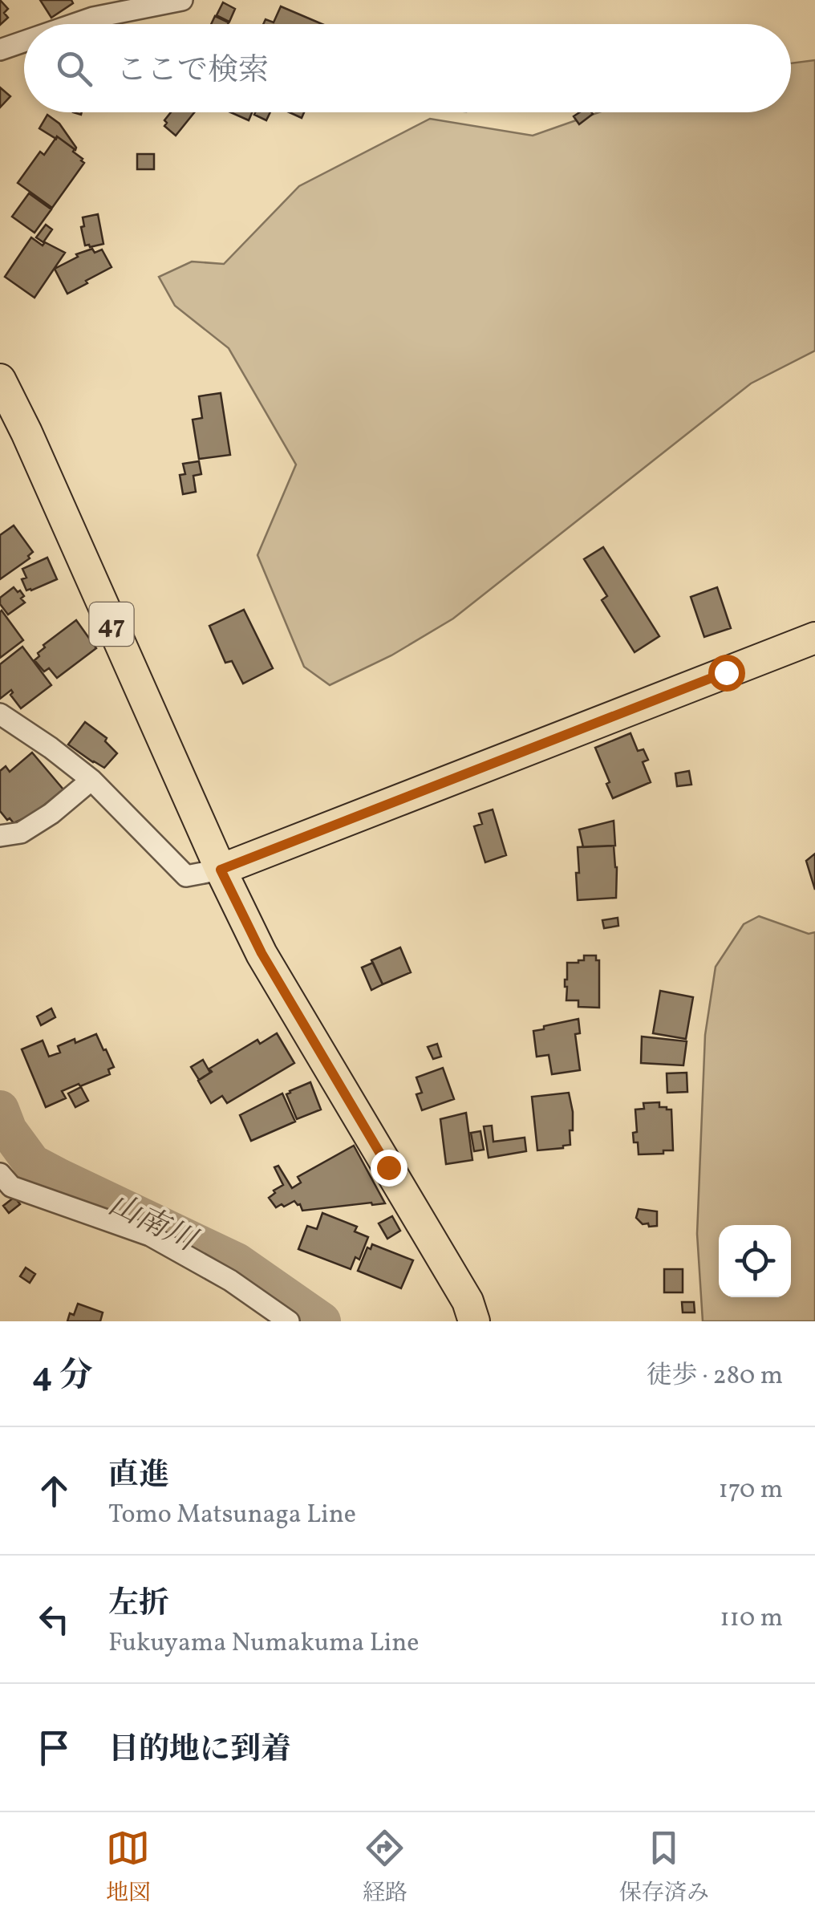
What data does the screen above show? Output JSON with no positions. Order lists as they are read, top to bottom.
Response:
{
  "streets": {
    "main road": ["47"]
  },
  "water": ["山南川"],
  "page": {
    "search": "ここで検索",
    "heading": ["4 分", "徒歩 · 280 m"],
    "list": [
      ["直進", "Tomo Matsunaga Line", "170 m"],
      ["左折", "Fukuyama Numakuma Line", "110 m"],
      "目的地に到着"
    ],
    "nav": ["地図", "経路", "保存済み"]
  }
}
